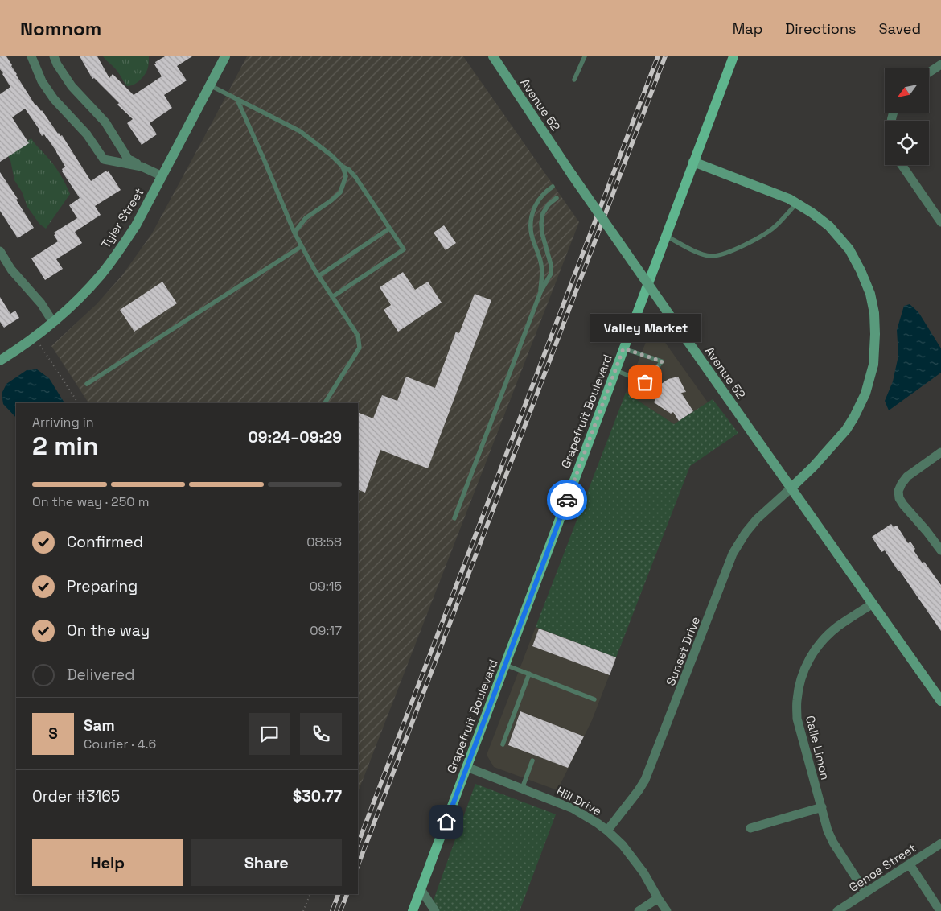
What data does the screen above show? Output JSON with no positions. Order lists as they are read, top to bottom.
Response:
{
  "streets": {
    "main road": ["Avenue 52", "Tyler Street", "Grapefruit Boulevard"],
    "street": [
      "Sunset Drive",
      "Calle Limon",
      "Hill Drive",
      "Genoa Street"
    ]
  },
  "crossings": [
    ["Avenue 52", "Sunset Drive"],
    ["Avenue 52", "Calle Limon"],
    ["Grapefruit Boulevard", "Hill Drive"],
    ["Sunset Drive", "Hill Drive"],
    ["Calle Limon", "Genoa Street"]
  ],
  "places": ["Valley Market"],
  "north": "bottom left",
  "page": {
    "header": "Nomnom",
    "nav": ["Map", "Directions", "Saved"],
    "bubble": "Valley Market",
    "heading": ["2 min", "Arriving in", "09:24–09:29"],
    "panel": [
      "Sam",
      "Courier · 4.6",
      "Order #3165",
      "$30.77"
    ],
    "bar": "On the way · 250 m",
    "list": [
      ["Confirmed", "08:58"],
      ["Preparing", "09:15"],
      ["On the way", "09:17"],
      "Delivered"
    ],
    "round": "S",
    "buttons": ["Help", "Share"]
  }
}
